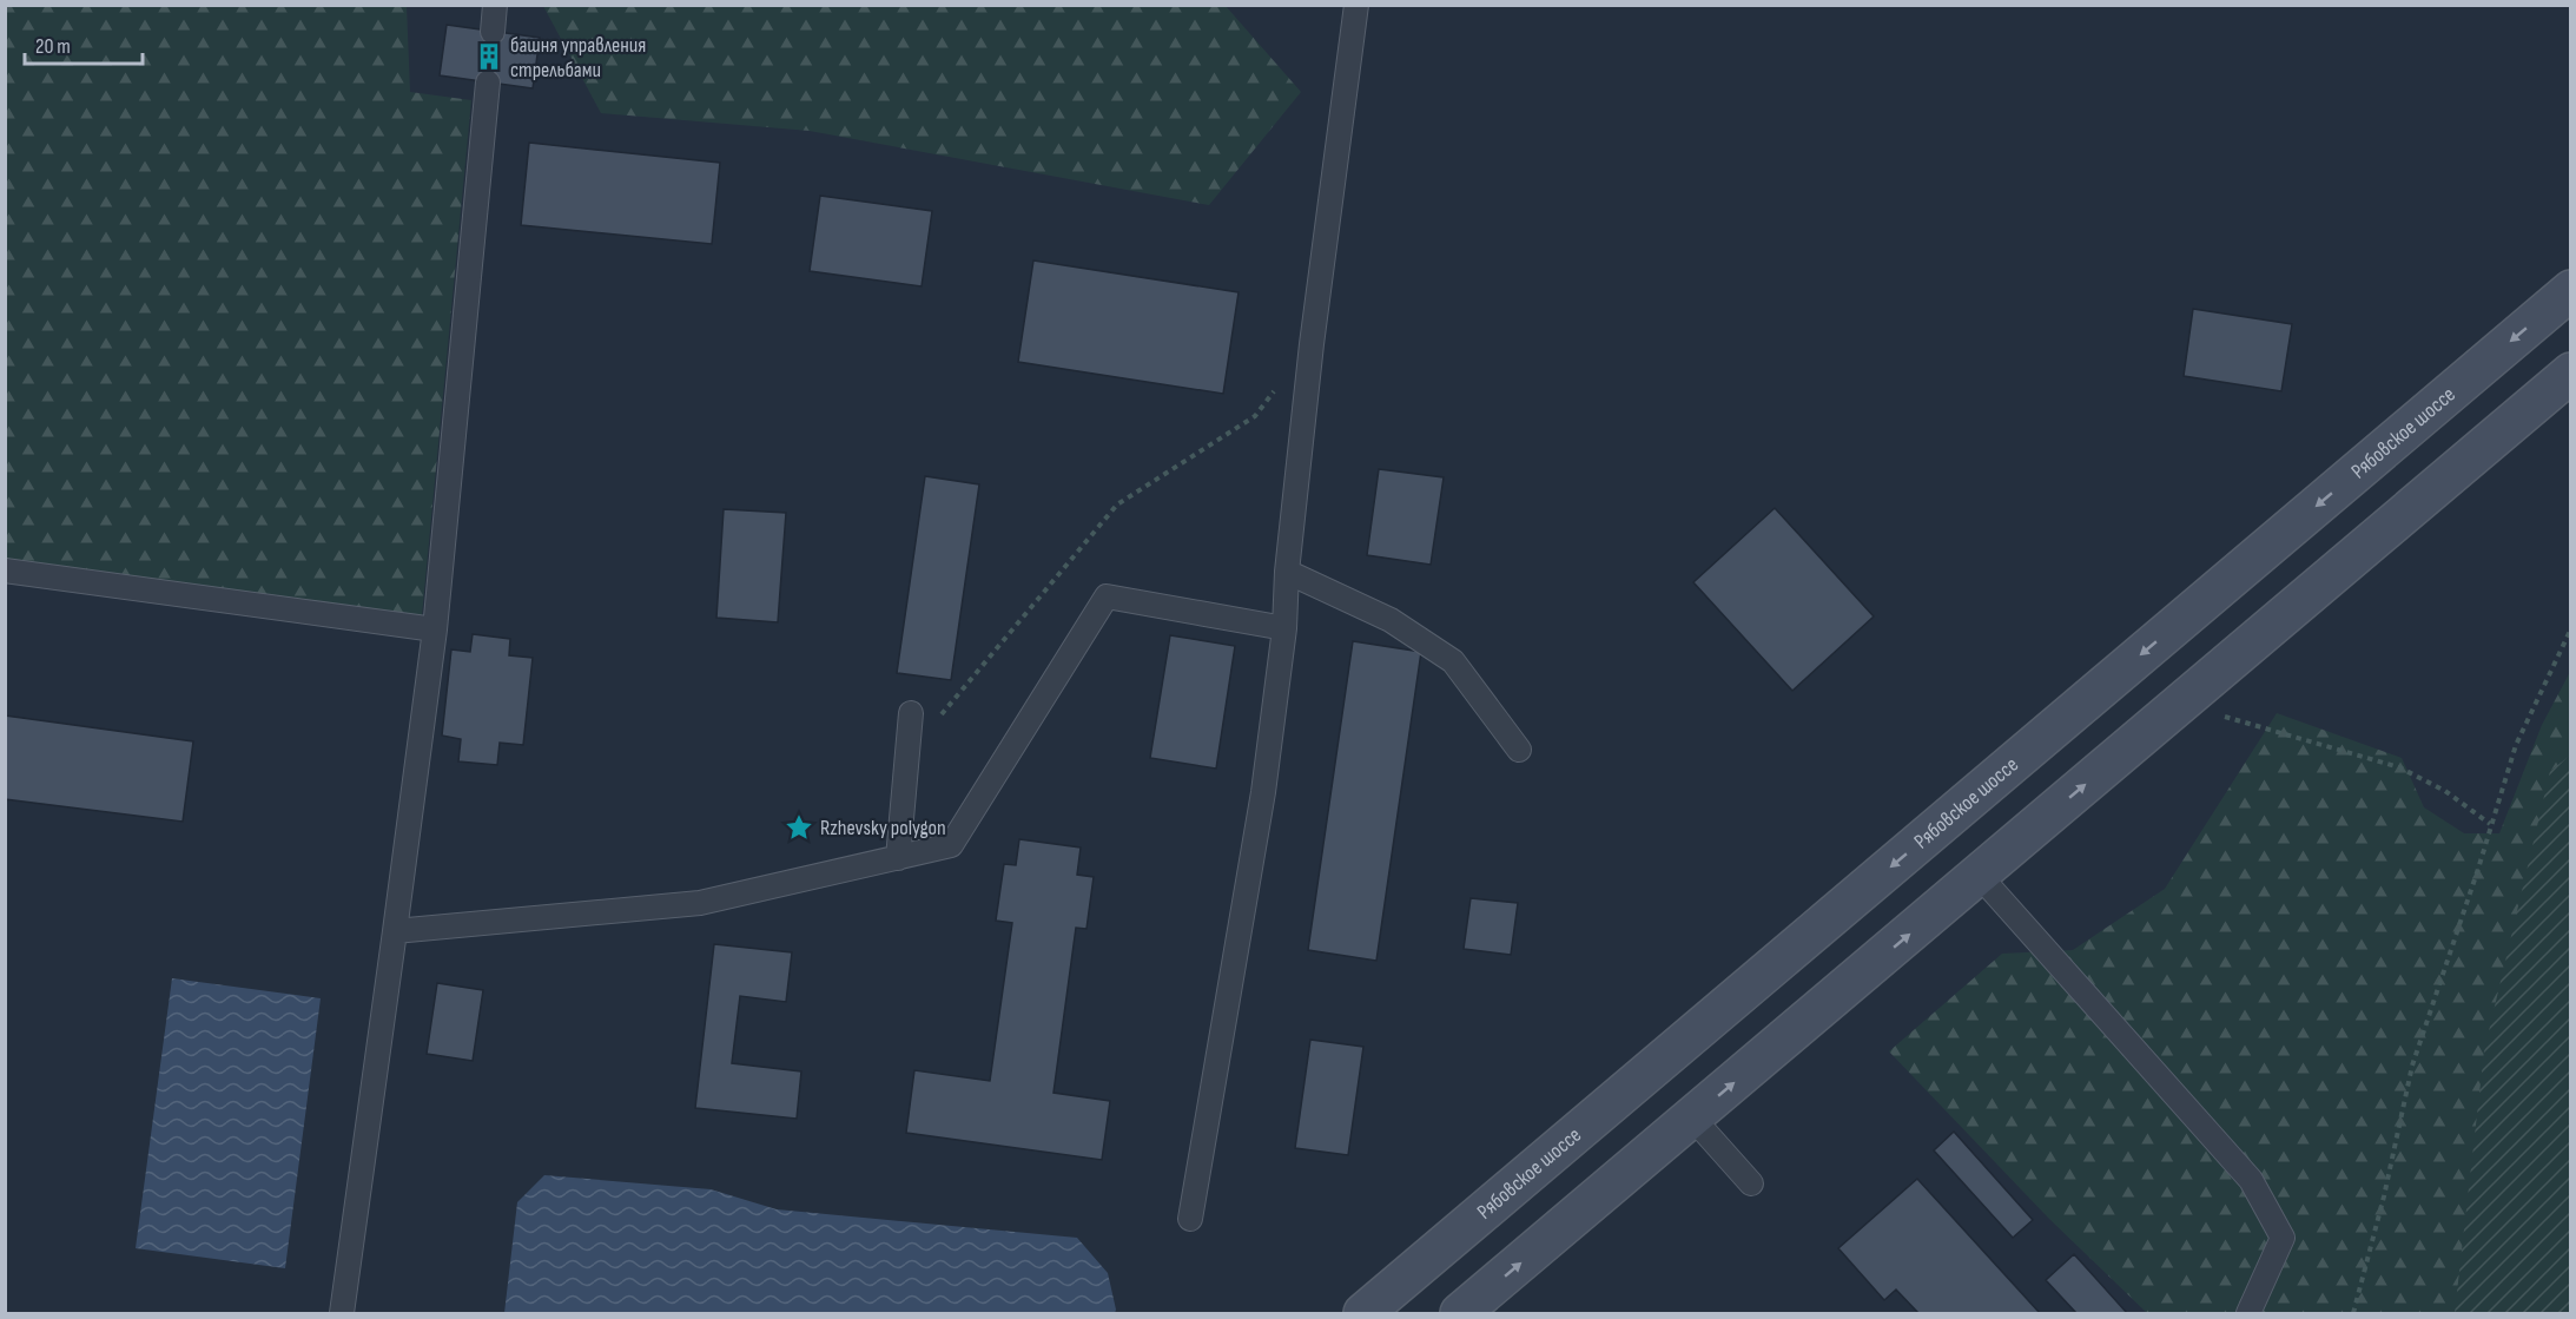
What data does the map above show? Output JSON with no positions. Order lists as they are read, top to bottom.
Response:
{
  "streets": {
    "main road": ["Рябовское шоссе"]
  },
  "places": {
    "building": ["башня управления стрельбами"],
    "place": ["Rzhevsky polygon"]
  },
  "scale_bar": "20 m"
}
